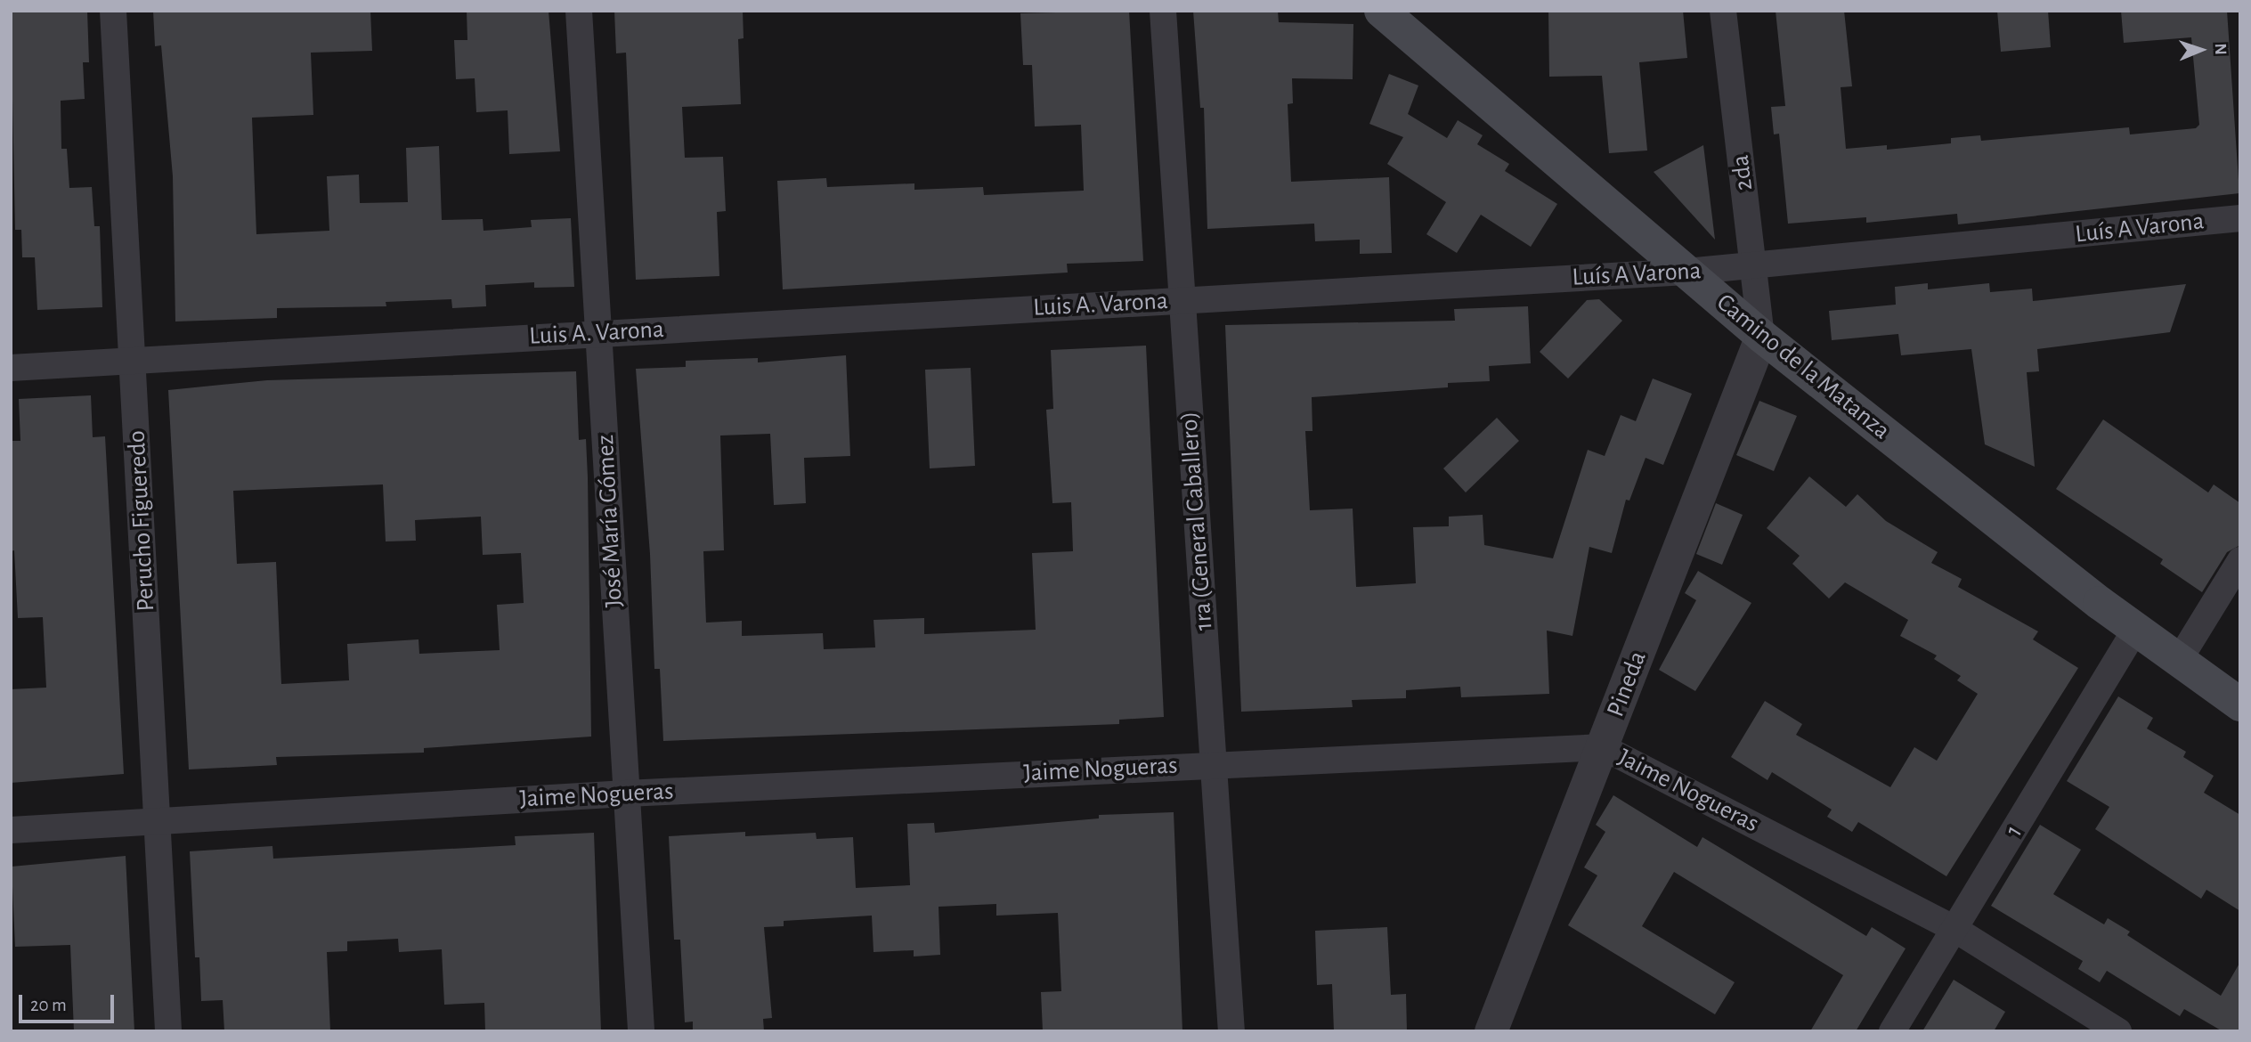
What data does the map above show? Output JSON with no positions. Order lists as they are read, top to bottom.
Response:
{
  "streets": {
    "main road": ["Camino de la Matanza"],
    "street": [
      "2da",
      "Luís A Varona",
      "Luis A. Varona",
      "Perucho Figueredo",
      "José María Gómez",
      "1ra (General Caballero)",
      "Pineda",
      "Jaime Nogueras",
      "1"
    ]
  },
  "crossings": [
    ["2da", "Luís A Varona"],
    ["2da", "Camino de la Matanza"],
    ["2da", "Pineda"],
    ["Luís A Varona", "Luis A. Varona"],
    ["Luís A Varona", "Camino de la Matanza"],
    ["Luís A Varona", "1ra (General Caballero)"],
    ["Luis A. Varona", "Perucho Figueredo"],
    ["Luis A. Varona", "José María Gómez"],
    ["Luis A. Varona", "1ra (General Caballero)"],
    ["Camino de la Matanza", "Pineda"],
    ["Camino de la Matanza", "1"],
    ["Perucho Figueredo", "Jaime Nogueras"],
    ["José María Gómez", "Jaime Nogueras"],
    ["1ra (General Caballero)", "Jaime Nogueras"],
    ["Pineda", "Jaime Nogueras"],
    ["Jaime Nogueras", "1"]
  ],
  "scale_bar": "20 m",
  "north": "right"
}
